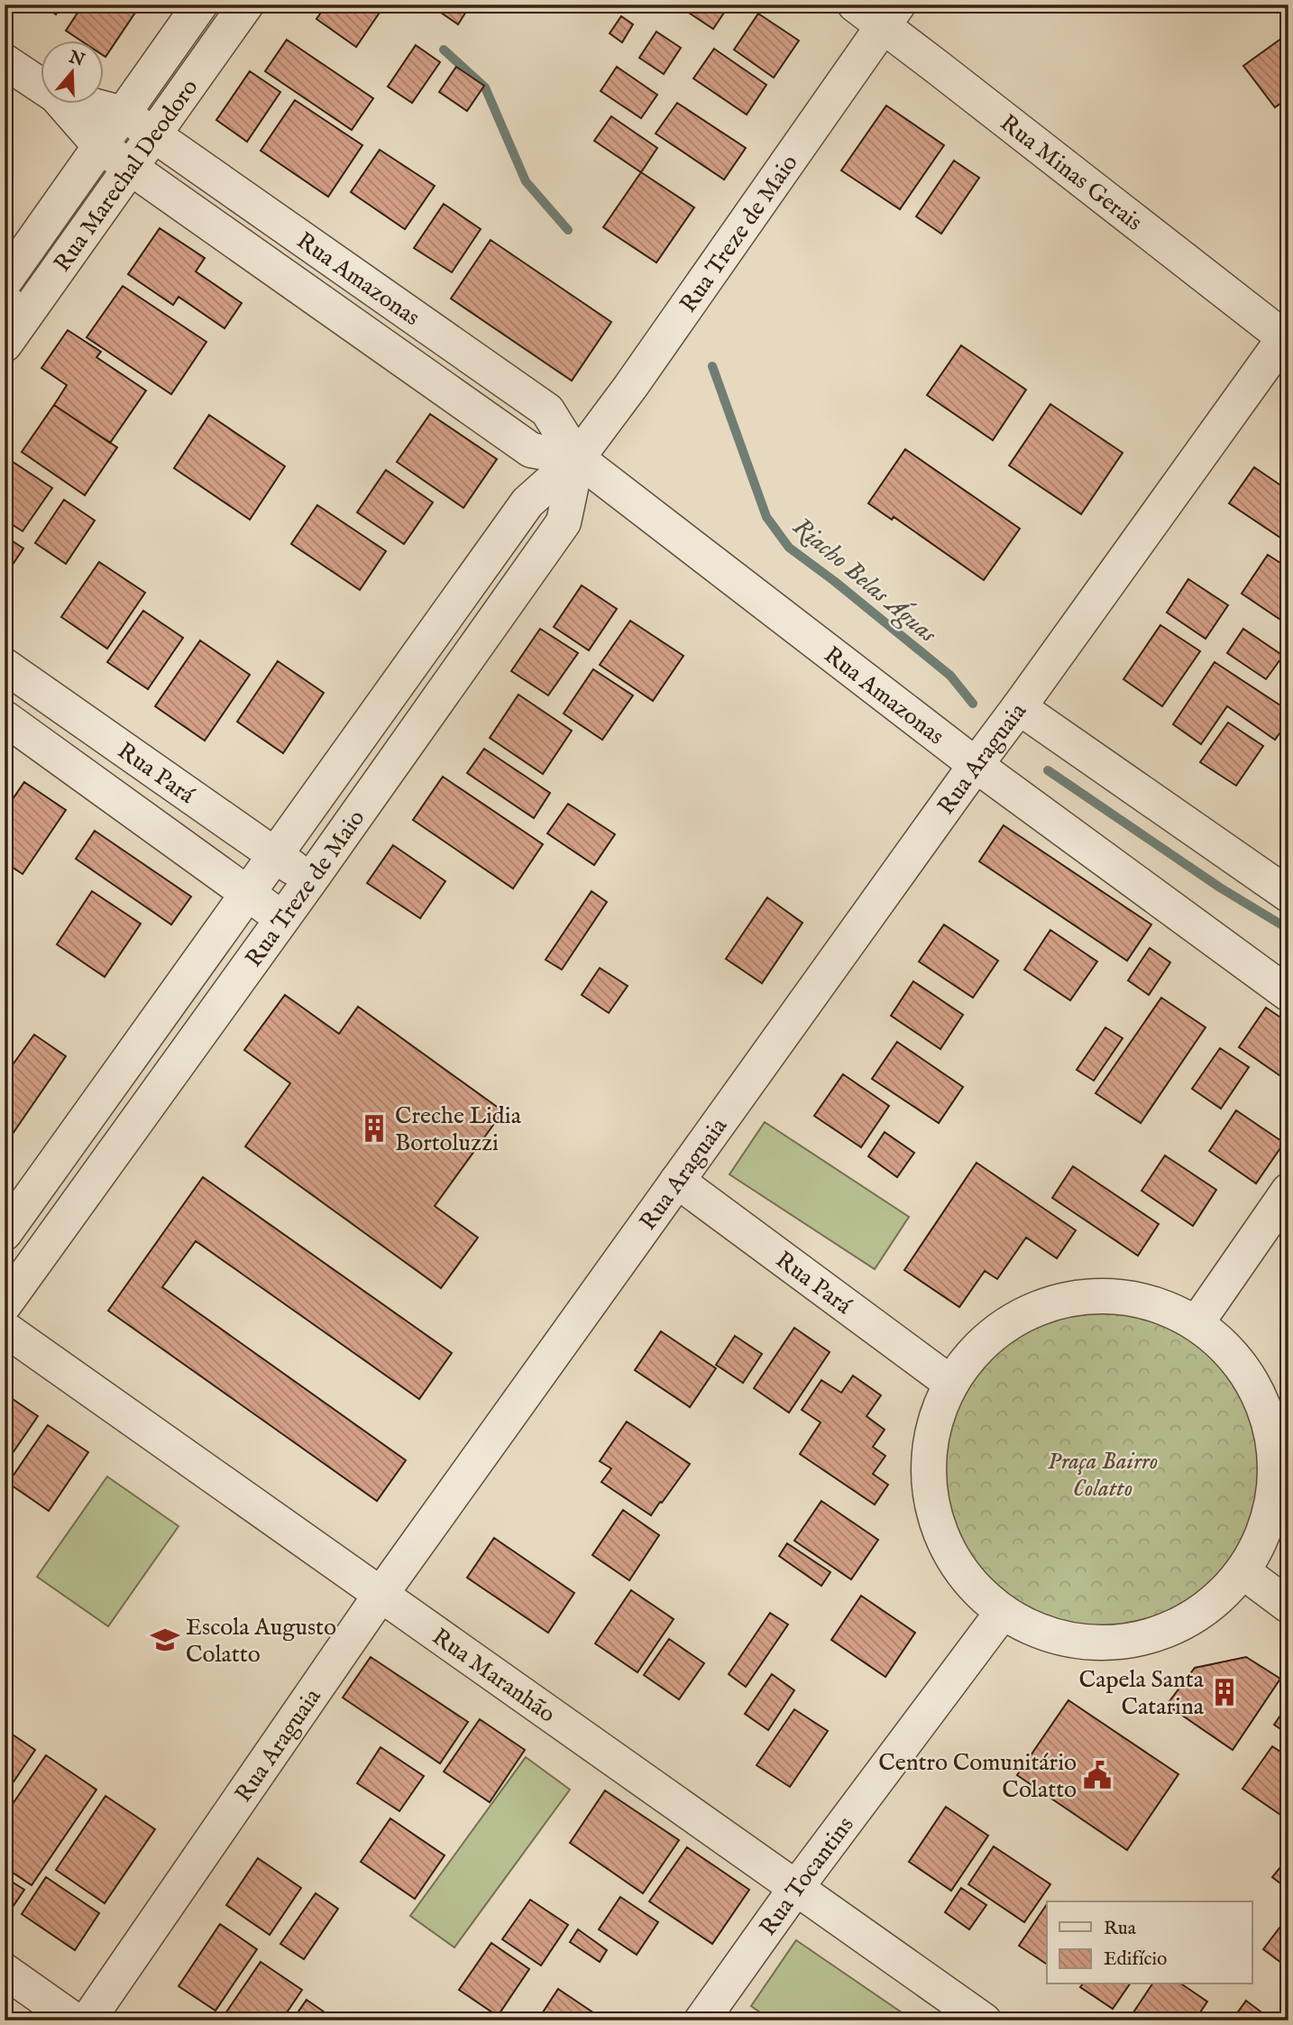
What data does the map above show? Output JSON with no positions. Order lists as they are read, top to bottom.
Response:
{
  "streets": {
    "street": [
      "Rua Minas Gerais",
      "Rua Marechal Deodoro",
      "Rua Treze de Maio",
      "Rua Amazonas",
      "Rua Araguaia",
      "Rua Pará",
      "Rua Maranhão",
      "Rua Tocantins"
    ]
  },
  "crossings": [
    ["Rua Minas Gerais", "Rua Treze de Maio"],
    ["Rua Minas Gerais", "Rua Araguaia"],
    ["Rua Marechal Deodoro", "Rua Amazonas"],
    ["Rua Treze de Maio", "Rua Amazonas"],
    ["Rua Treze de Maio", "Rua Pará"],
    ["Rua Amazonas", "Rua Araguaia"],
    ["Rua Araguaia", "Rua Pará"],
    ["Rua Araguaia", "Rua Maranhão"],
    ["Rua Maranhão", "Rua Tocantins"]
  ],
  "water": ["Riacho Belas Águas"],
  "parks": ["Praça Bairro Colatto"],
  "places": {
    "building": ["Creche Lidia Bortoluzzi", "Capela Santa Catarina"],
    "school or university": ["Escola Augusto Colatto"],
    "public building": ["Centro Comunitário Colatto"]
  },
  "legend": ["Rua", "Edifício"],
  "north": "top"
}
